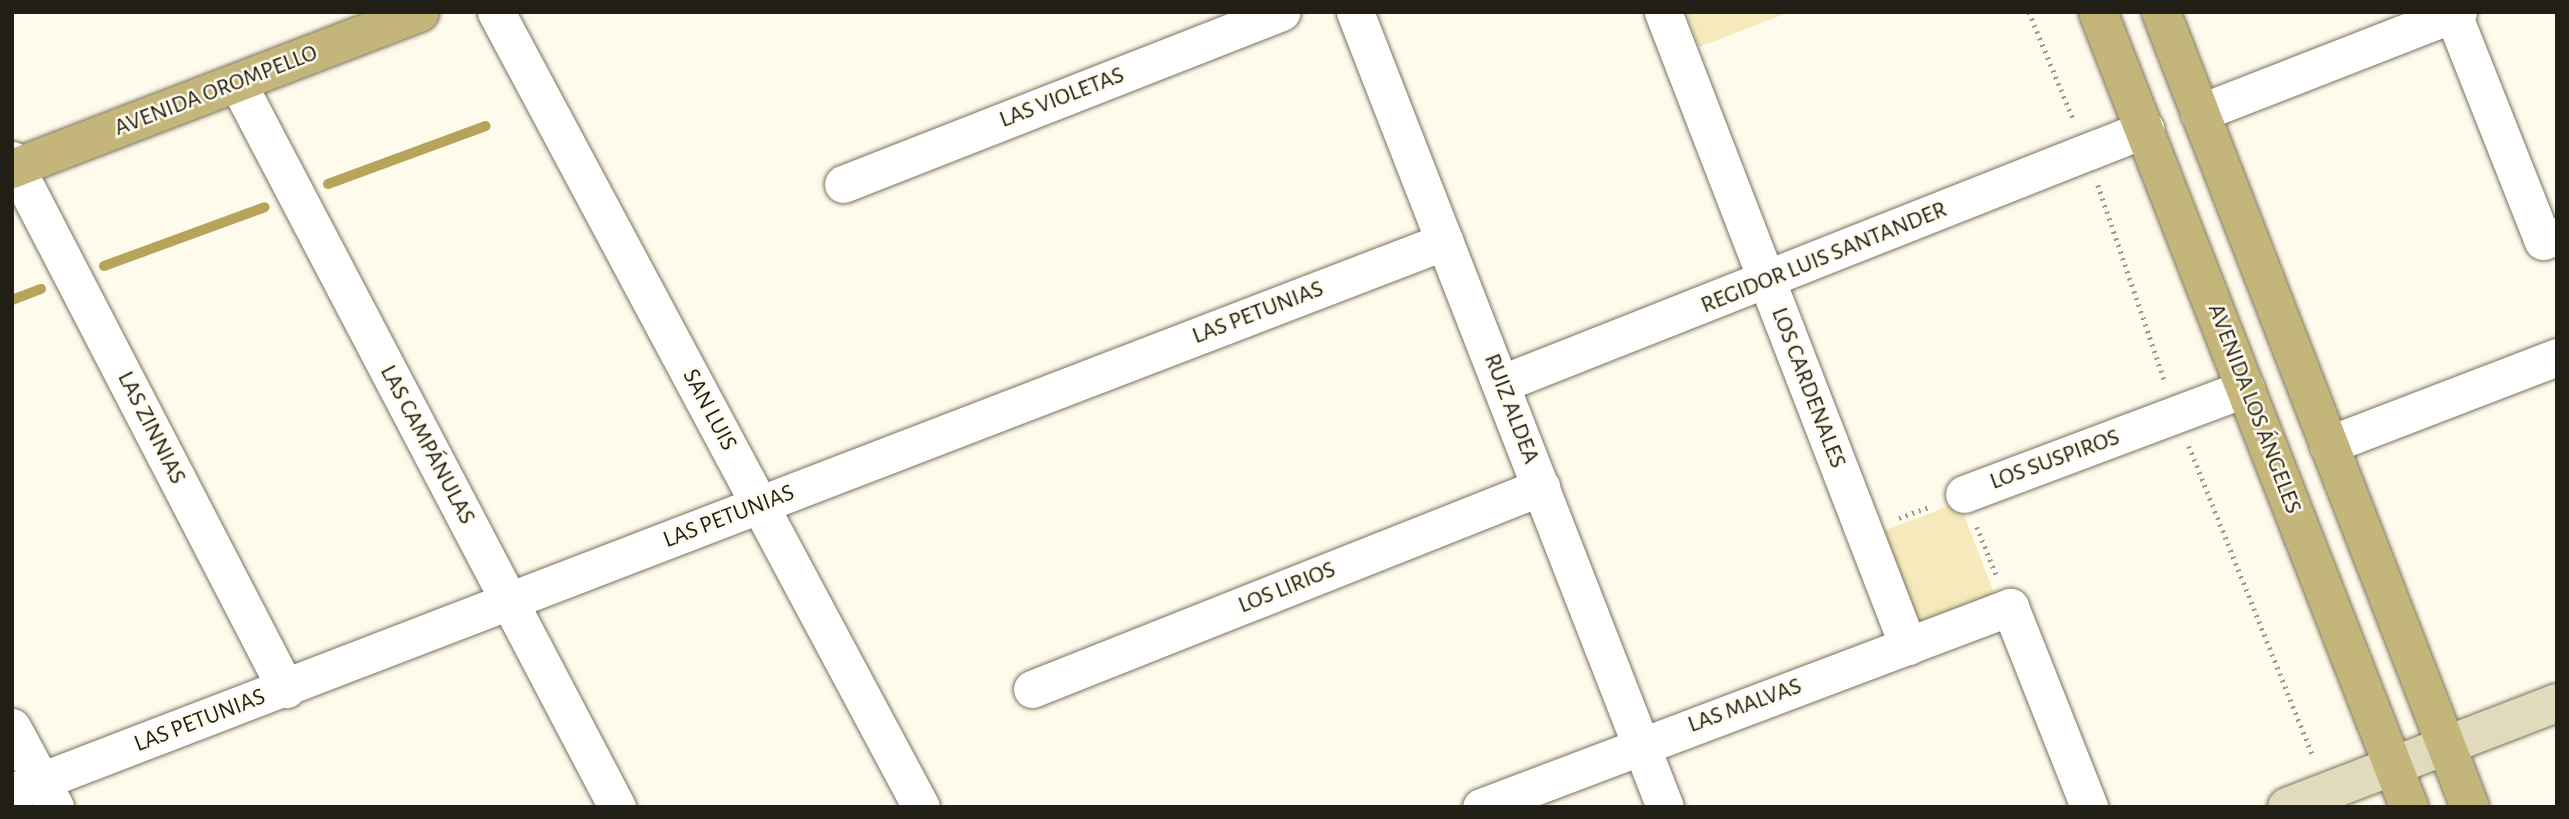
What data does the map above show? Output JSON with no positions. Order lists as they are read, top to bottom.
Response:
{
  "streets": {
    "main road": ["AVENIDA OROMPELLO", "AVENIDA LOS ÁNGELES"],
    "street": [
      "LAS VIOLETAS",
      "REGIDOR LUIS SANTANDER",
      "LAS PETUNIAS",
      "LOS CARDENALES",
      "RUIZ ALDEA",
      "SAN LUIS",
      "LAS ZINNIAS",
      "LAS CAMPÁNULAS",
      "LOS SUSPIROS",
      "LOS LIRIOS",
      "LAS MALVAS"
    ]
  },
  "crossings": [
    ["AVENIDA OROMPELLO", "LAS ZINNIAS"],
    ["AVENIDA OROMPELLO", "LAS CAMPÁNULAS"],
    ["REGIDOR LUIS SANTANDER", "LOS CARDENALES"],
    ["REGIDOR LUIS SANTANDER", "RUIZ ALDEA"],
    ["REGIDOR LUIS SANTANDER", "AVENIDA LOS ÁNGELES"],
    ["LAS PETUNIAS", "RUIZ ALDEA"],
    ["LAS PETUNIAS", "SAN LUIS"],
    ["LAS PETUNIAS", "LAS ZINNIAS"],
    ["LAS PETUNIAS", "LAS CAMPÁNULAS"],
    ["LOS CARDENALES", "LOS SUSPIROS"],
    ["LOS CARDENALES", "LAS MALVAS"],
    ["RUIZ ALDEA", "LOS LIRIOS"],
    ["RUIZ ALDEA", "LAS MALVAS"],
    ["AVENIDA LOS ÁNGELES", "LOS SUSPIROS"]
  ]
}
